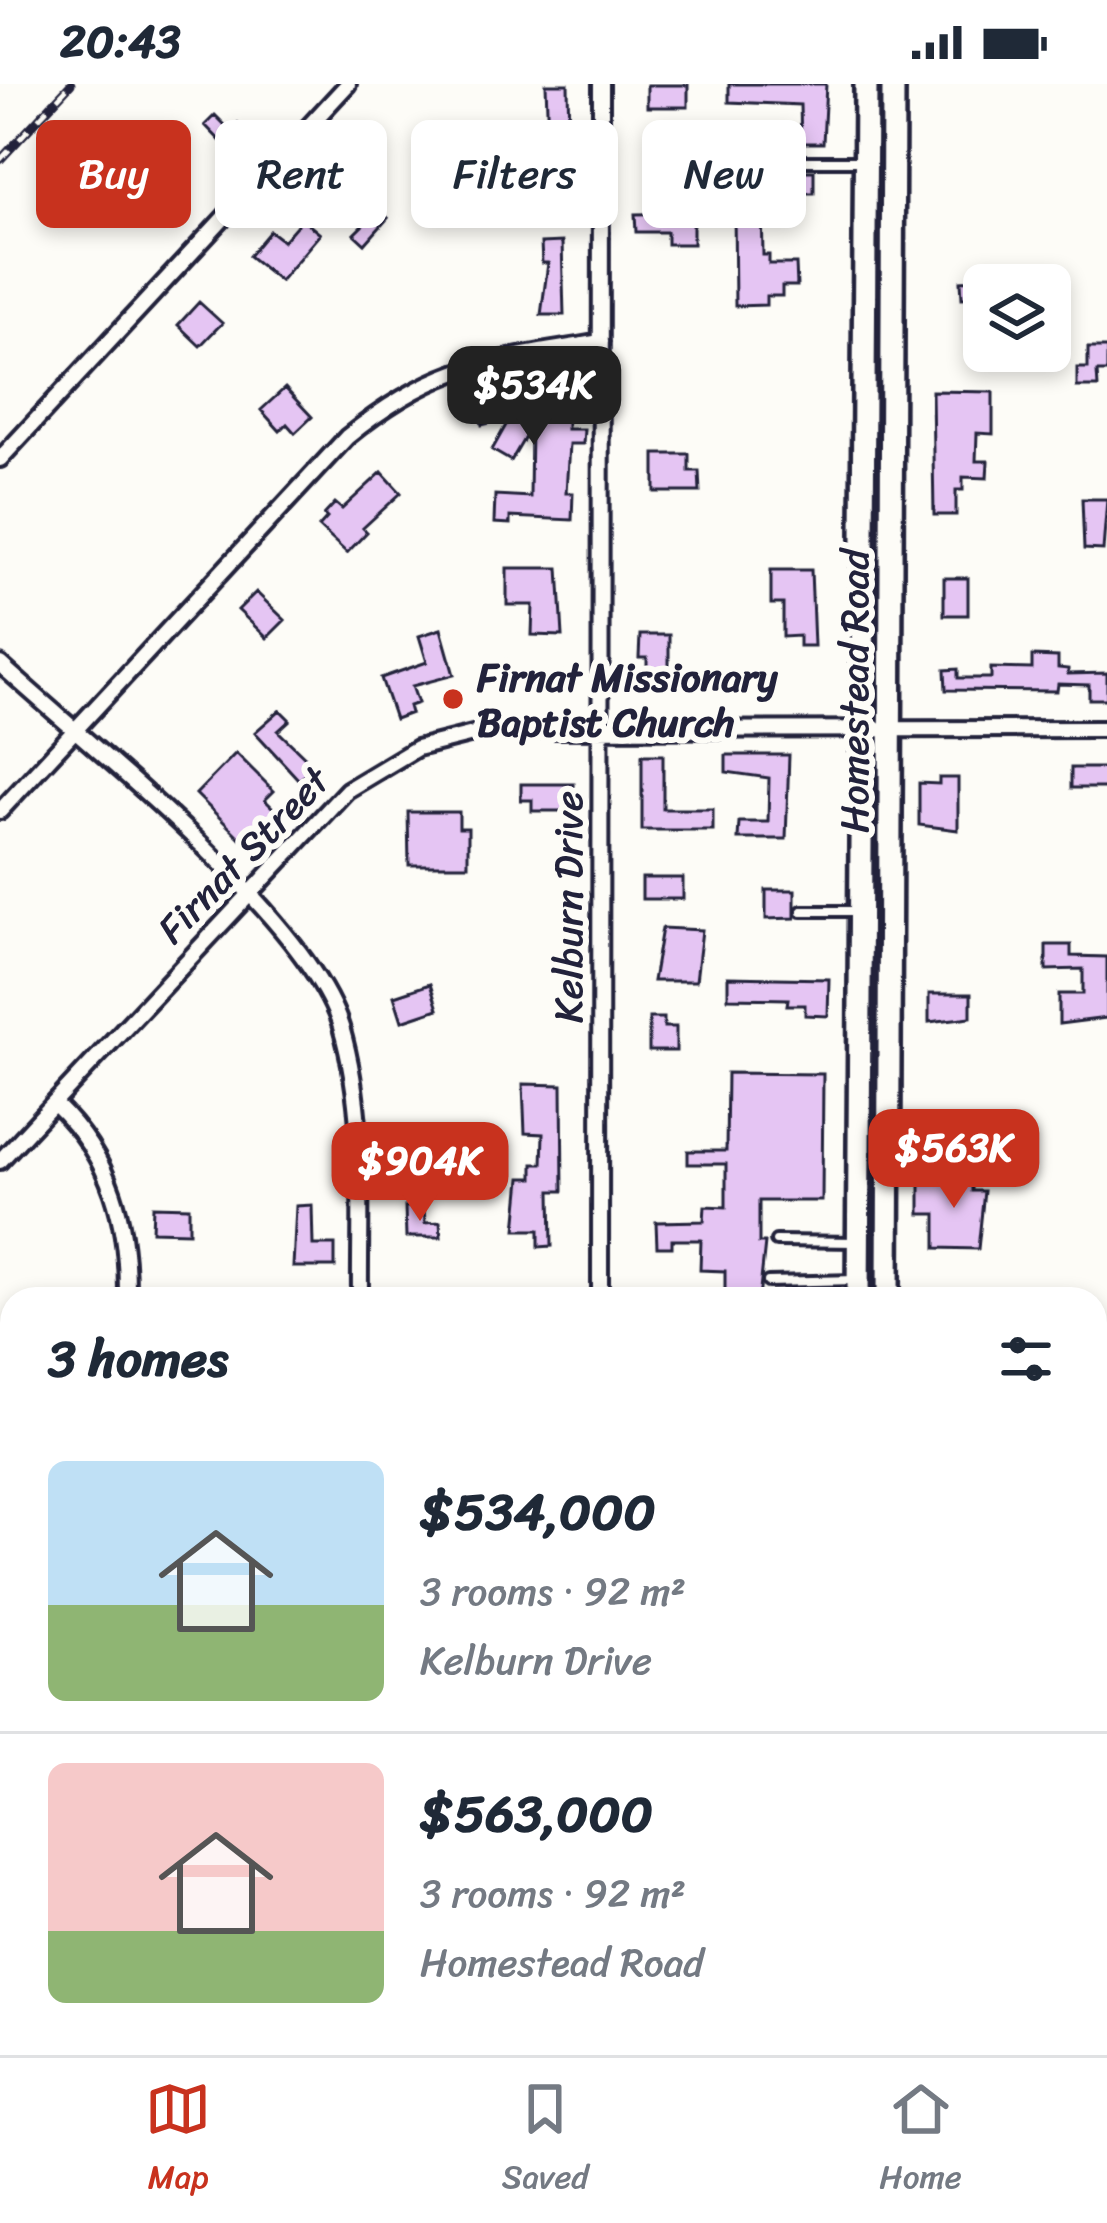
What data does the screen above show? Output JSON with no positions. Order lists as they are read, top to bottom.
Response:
{
  "streets": {
    "main road": ["Homestead Road"],
    "street": ["Firnat Street", "Kelburn Drive"]
  },
  "crossings": [
    ["Homestead Road", "Firnat Street"],
    ["Firnat Street", "Kelburn Drive"]
  ],
  "places": ["Firnat Missionary Baptist Church"],
  "page": {
    "status": "20:43",
    "chip": [
      "Buy",
      "Rent",
      "Filters",
      "New"
    ],
    "price": ["$534K", "$563K", "$904K"],
    "heading": "3 homes",
    "list": [
      {
        "name": "$534,000",
        "note": "3 rooms · 92 m² · Kelburn Drive"
      },
      {
        "name": "$563,000",
        "note": "3 rooms · 92 m² · Homestead Road"
      }
    ],
    "tabs": ["Map", "Saved", "Home"]
  }
}
